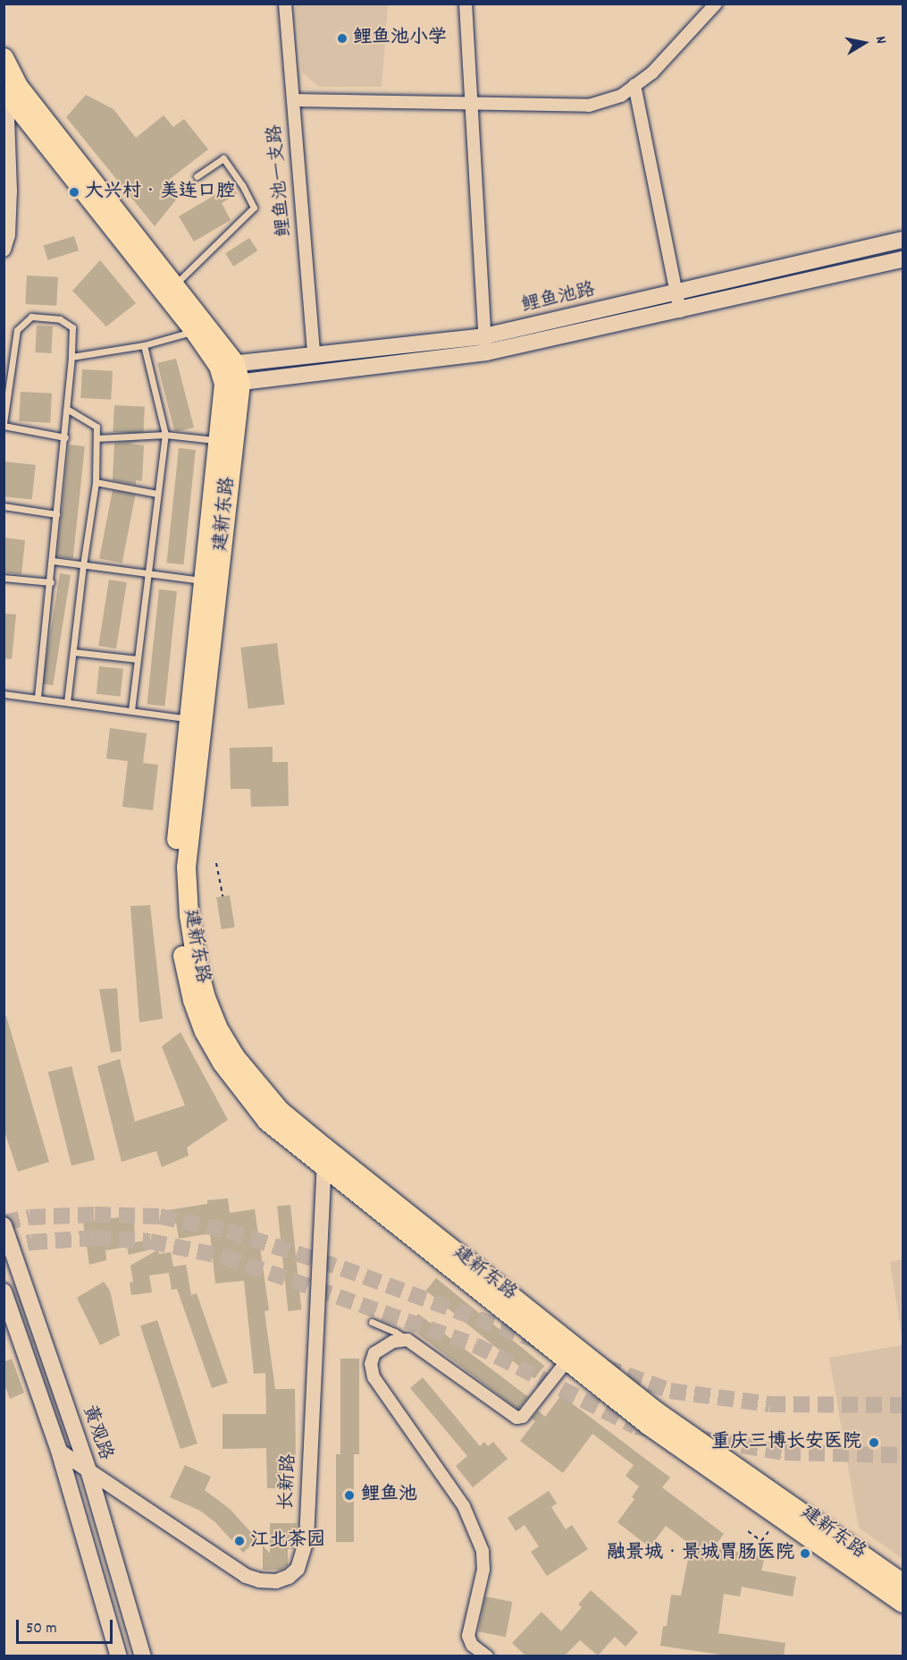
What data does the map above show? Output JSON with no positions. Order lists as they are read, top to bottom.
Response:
{
  "streets": {
    "main road": ["鲤鱼池路", "建新东路", "黄观路"],
    "street": ["鲤鱼池一支路", "长新路"]
  },
  "crossings": [
    ["鲤鱼池一支路", "鲤鱼池路"],
    ["鲤鱼池路", "建新东路"],
    ["建新东路", "长新路"],
    ["黄观路", "长新路"]
  ],
  "places": [
    "鲤鱼池小学",
    "大兴村‧美连口腔",
    "重庆三博长安医院",
    "鲤鱼池",
    "江北茶园",
    "融景城‧景城胃肠医院"
  ],
  "scale_bar": "50 m",
  "north": "right"
}
